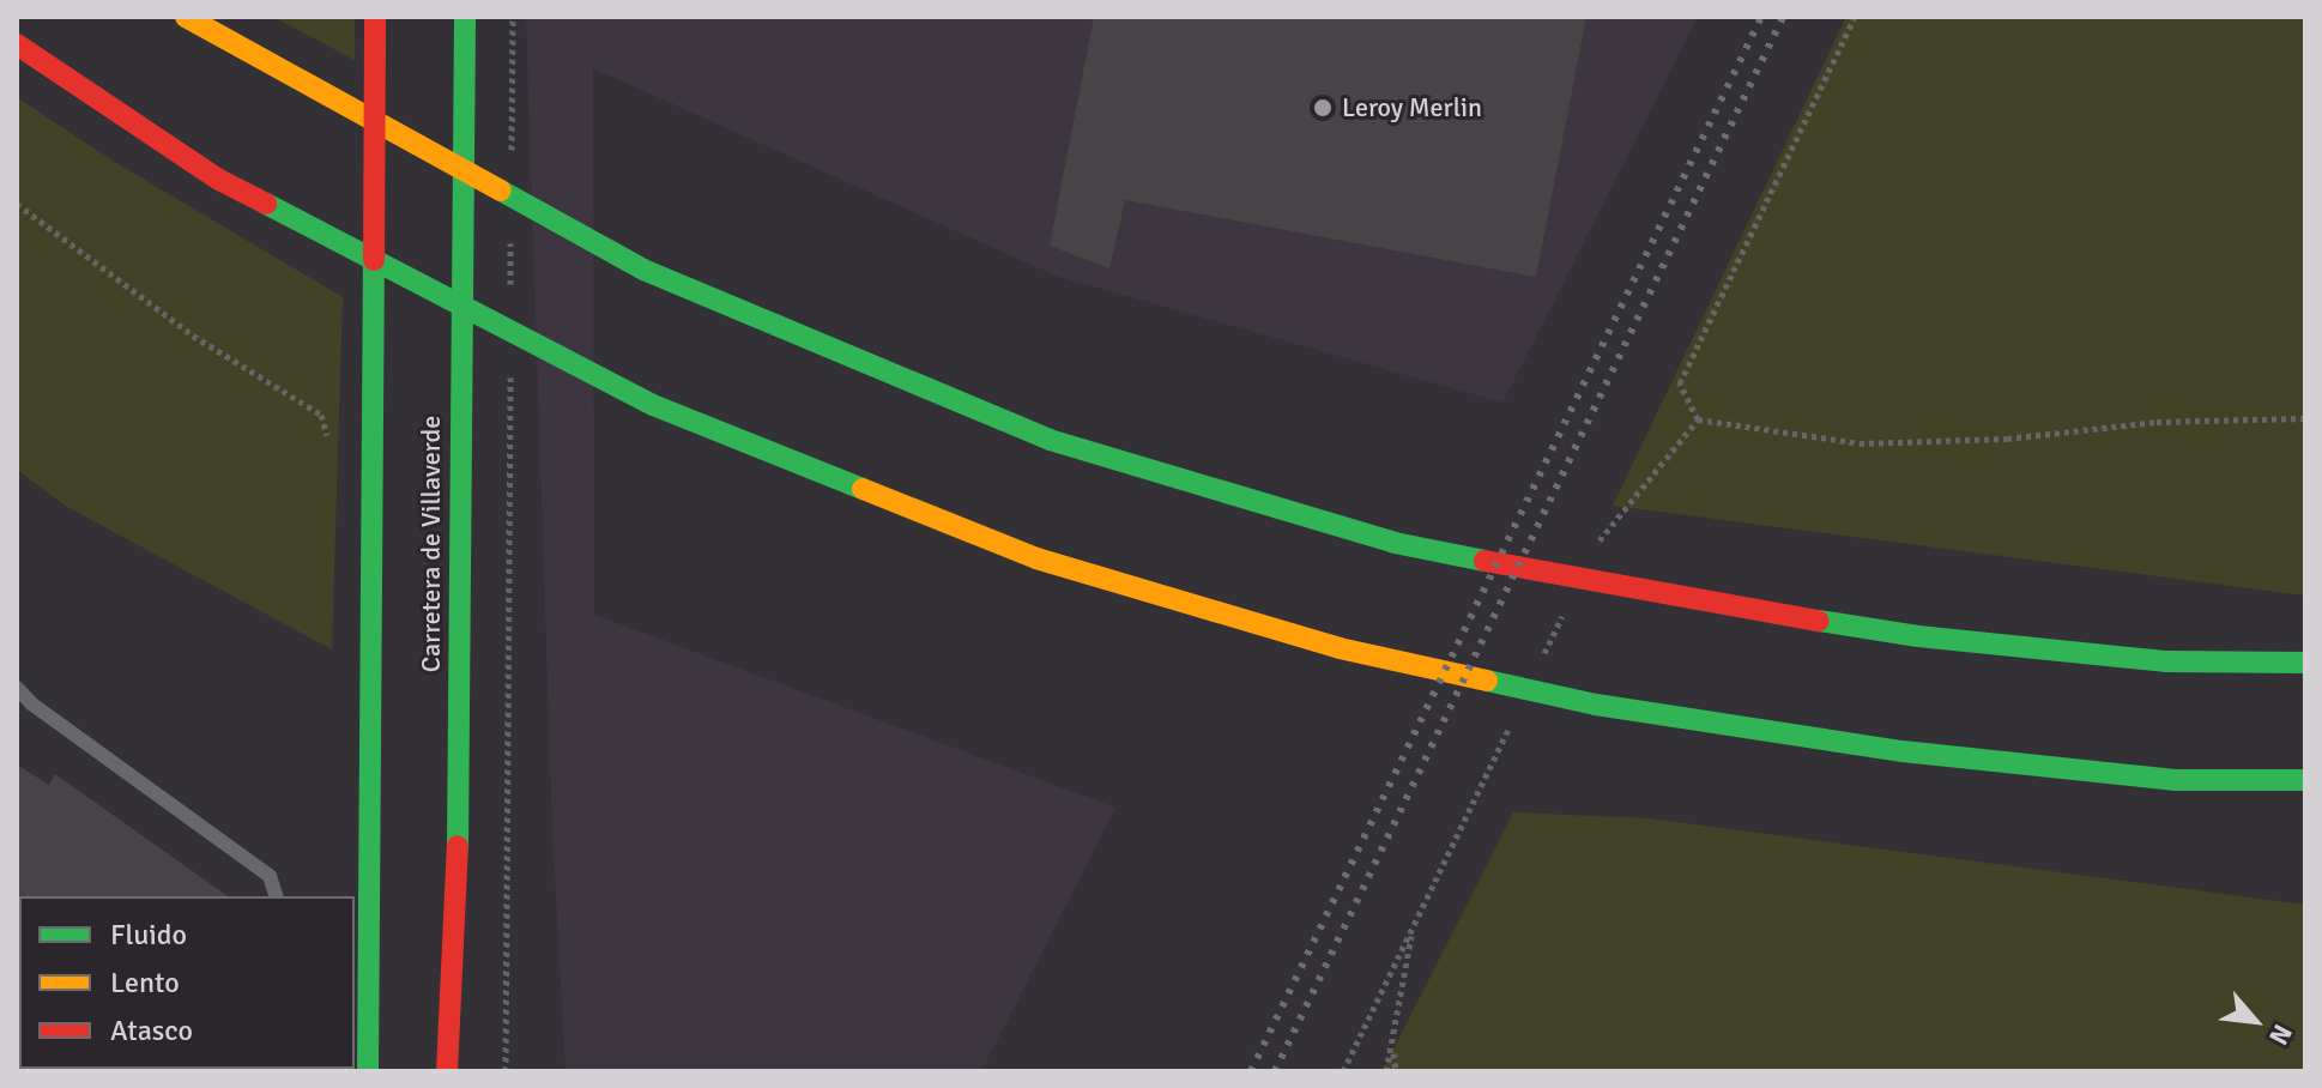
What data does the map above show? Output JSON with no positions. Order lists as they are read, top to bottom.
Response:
{
  "streets": {
    "highway": ["Carretera de Villaverde"]
  },
  "places": ["Leroy Merlin"],
  "legend": ["Fluido", "Lento", "Atasco"],
  "north": "bottom right"
}
